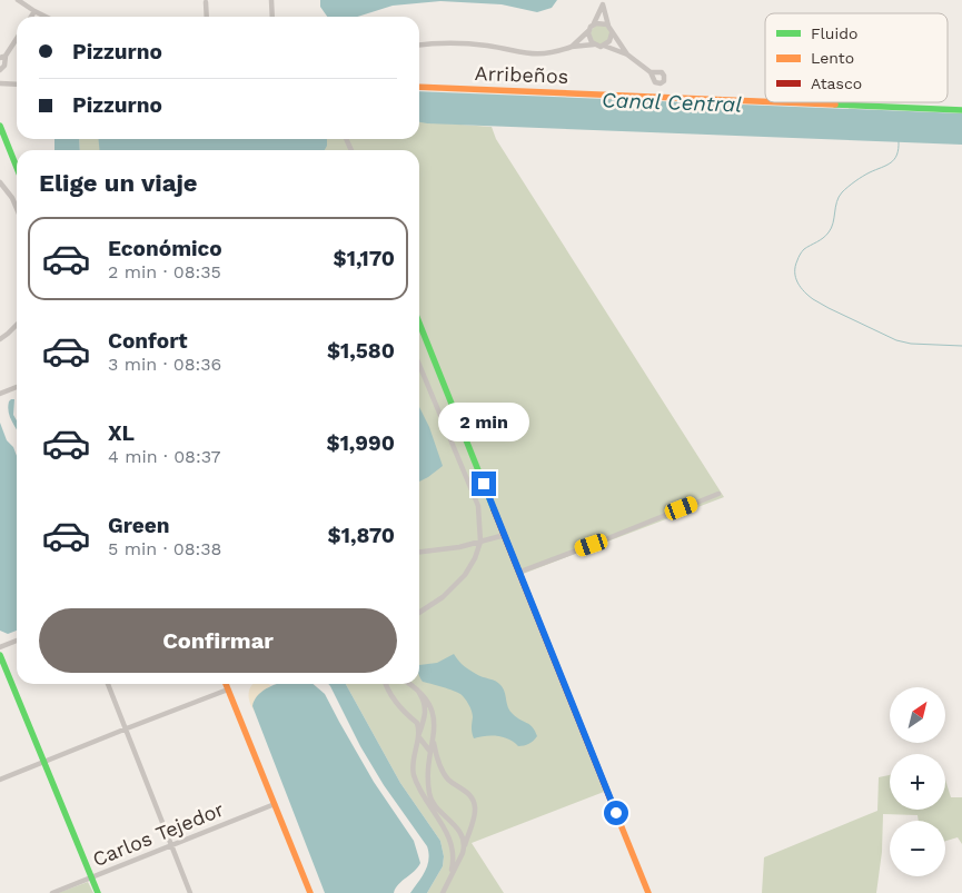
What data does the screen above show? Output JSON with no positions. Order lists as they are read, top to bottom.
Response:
{
  "streets": {
    "street": ["Arribeños", "Carlos Tejedor"]
  },
  "water": ["Canal Central"],
  "legend": ["Fluido", "Lento", "Atasco"],
  "north": "top right",
  "page": {
    "banner": ["Pizzurno", "Pizzurno"],
    "heading": "Elige un viaje",
    "list": [
      {
        "name": "Económico",
        "note": "2 min · 08:35",
        "value": "$1,170"
      },
      {
        "name": "Confort",
        "note": "3 min · 08:36",
        "value": "$1,580"
      },
      {
        "name": "XL",
        "note": "4 min · 08:37",
        "value": "$1,990"
      },
      {
        "name": "Green",
        "note": "5 min · 08:38",
        "value": "$1,870"
      }
    ],
    "bubble": "2 min",
    "buttons": "Confirmar",
    "map_buttons": ["+", "−"]
  }
}
